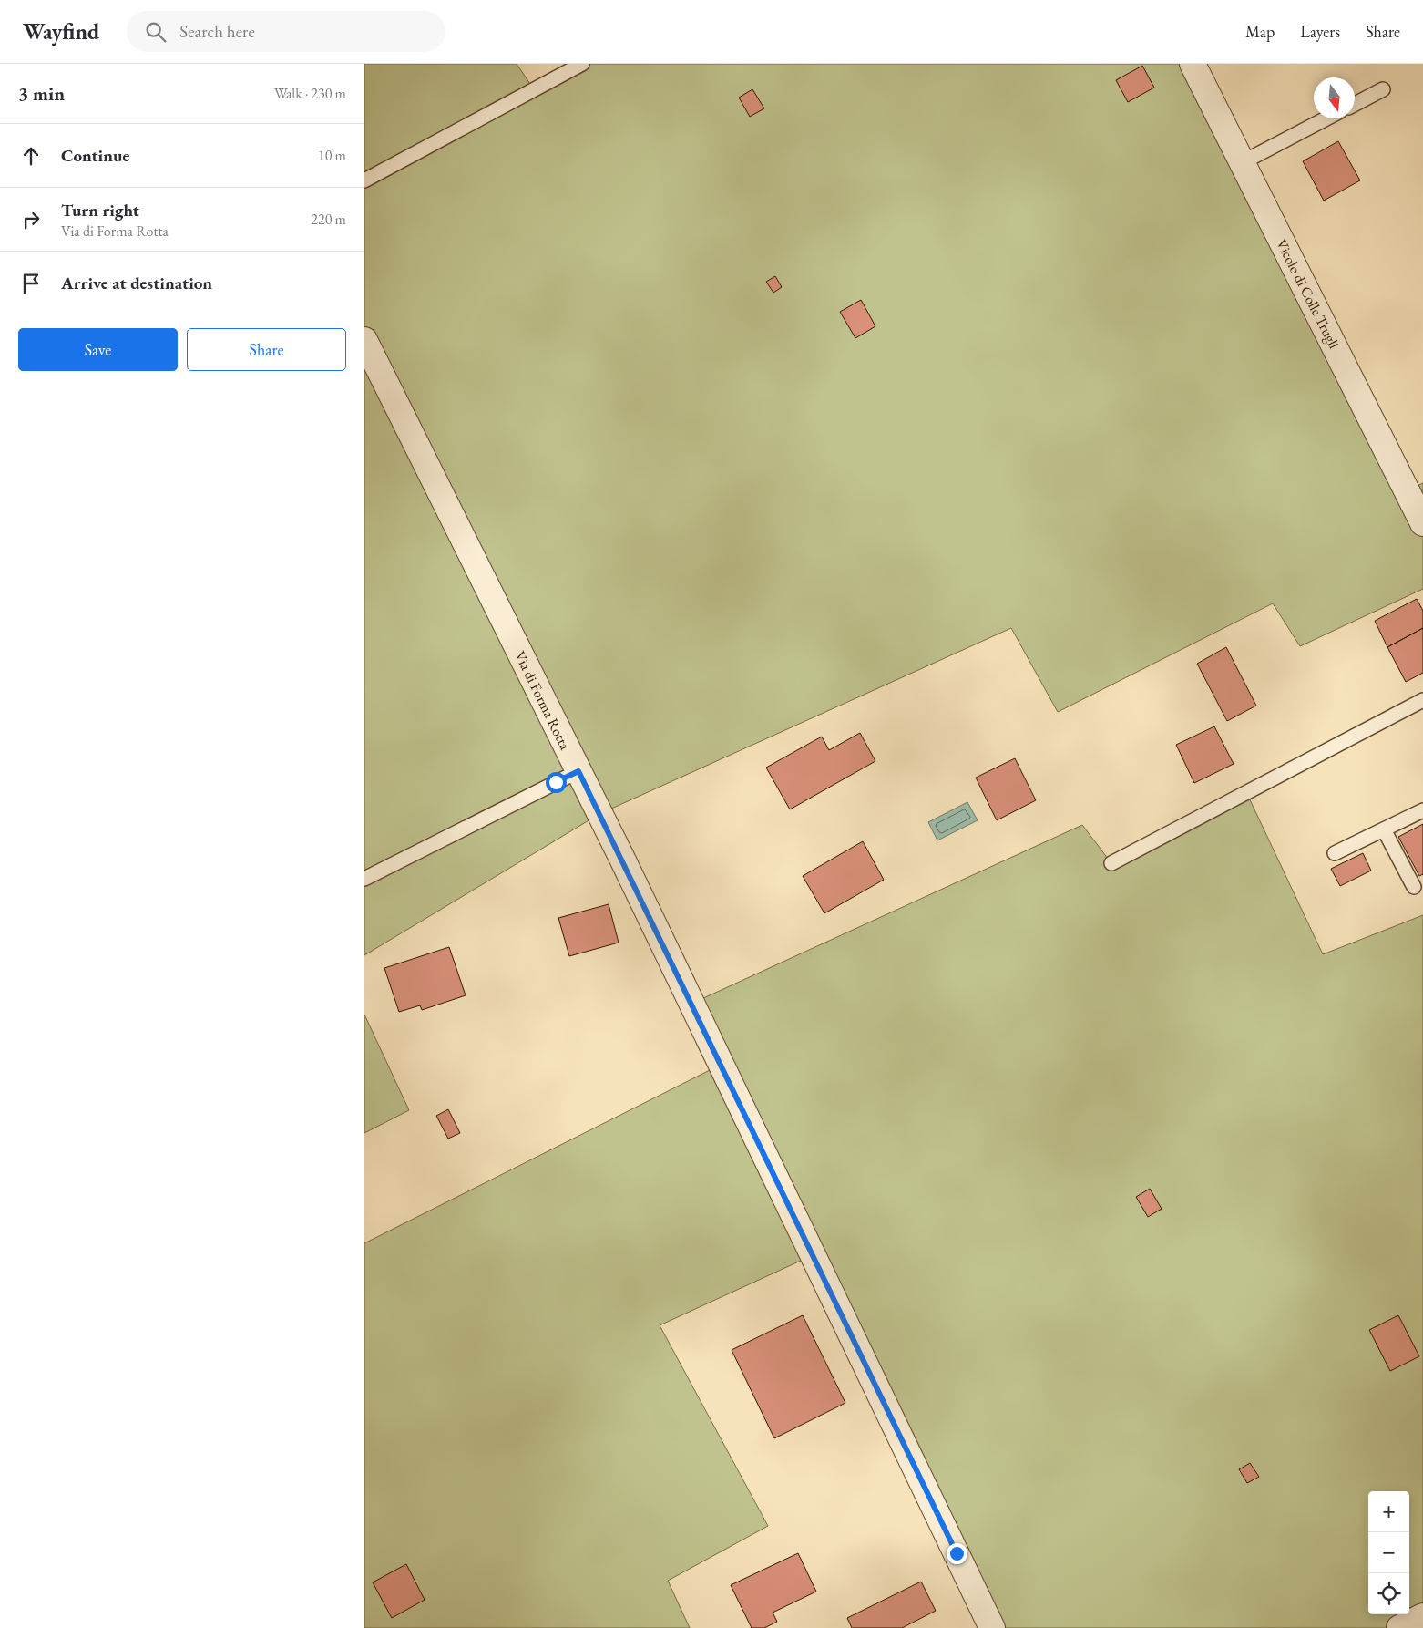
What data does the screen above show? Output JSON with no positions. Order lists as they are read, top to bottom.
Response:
{
  "streets": {
    "street": ["Vicolo di Colle Trugli", "Via di Forma Rotta"]
  },
  "north": "bottom",
  "page": {
    "header": "Wayfind",
    "search": "Search here",
    "nav": ["Map", "Layers", "Share"],
    "heading": ["3 min", "Walk · 230 m"],
    "list": [
      ["Continue", "10 m"],
      ["Turn right", "Via di Forma Rotta", "220 m"],
      "Arrive at destination"
    ],
    "buttons": ["Save", "Share"],
    "map_buttons": ["+", "−"]
  }
}
